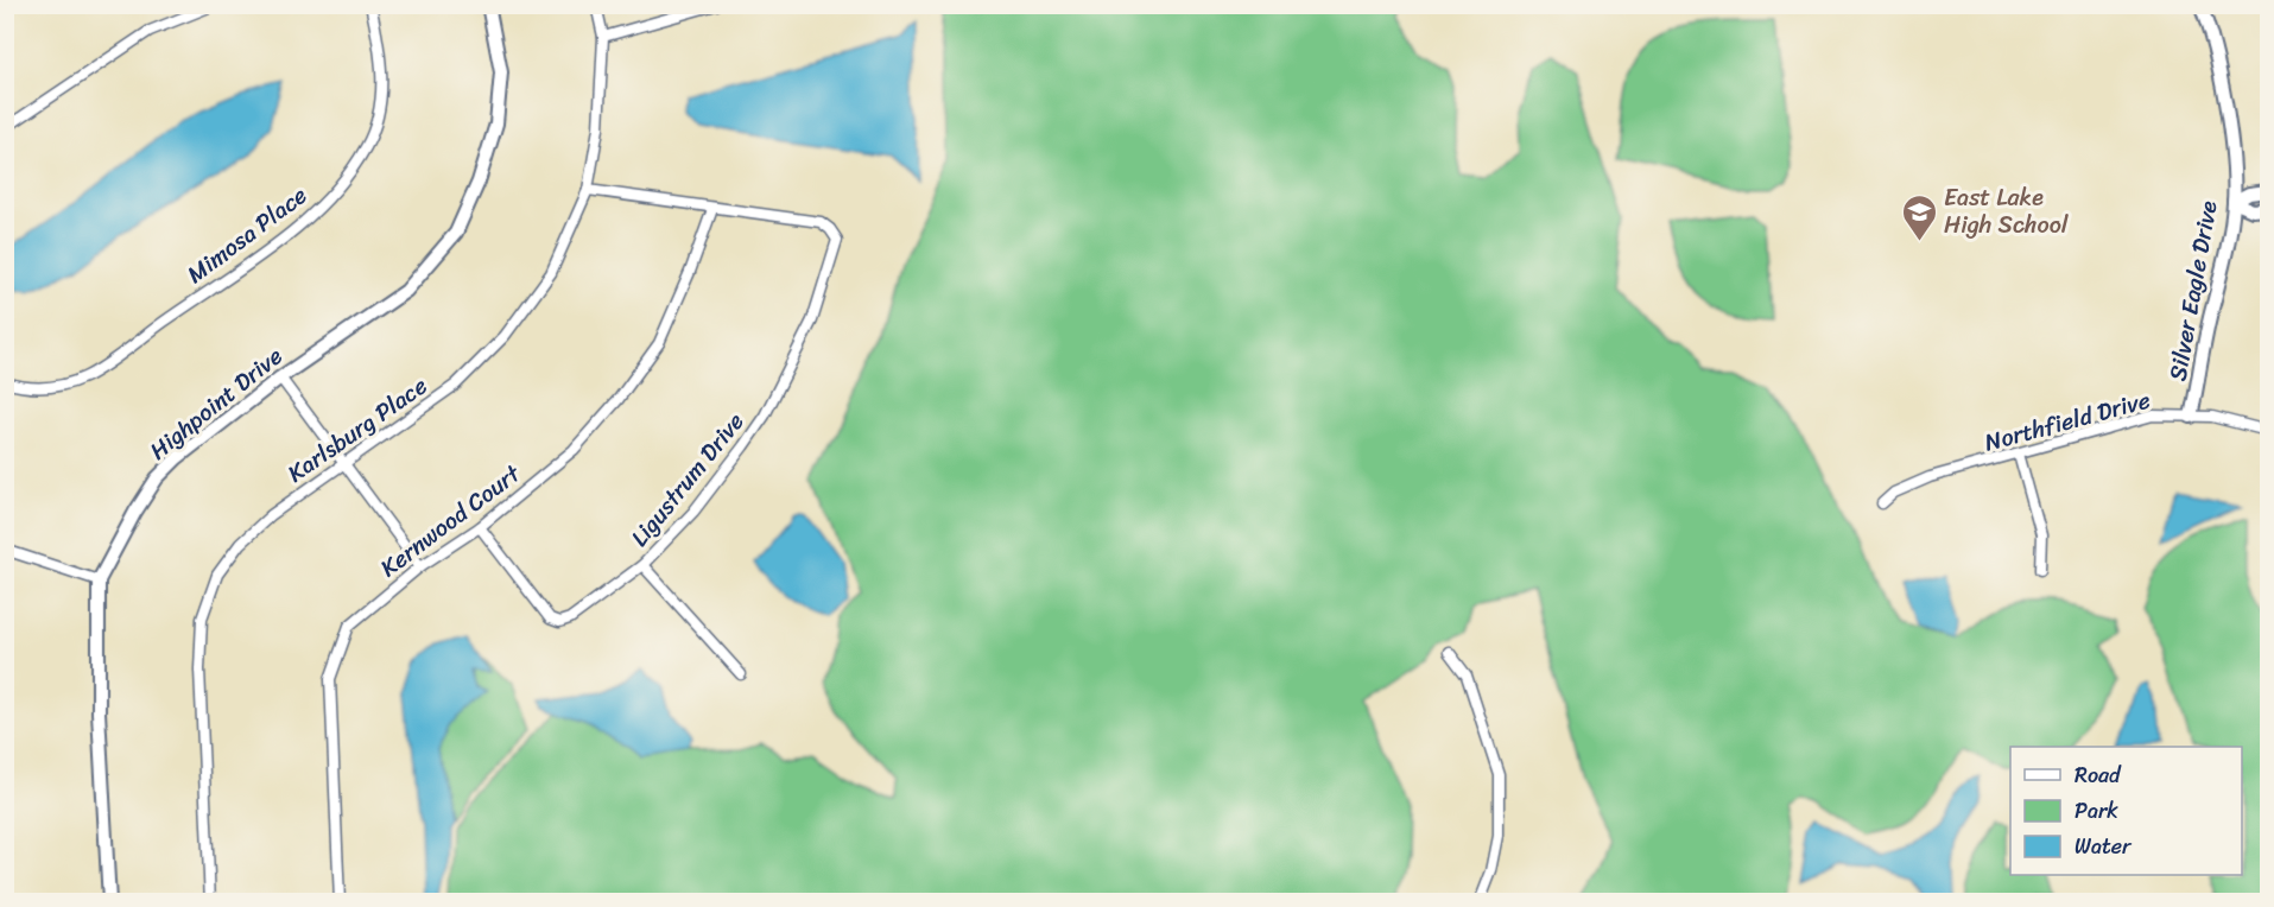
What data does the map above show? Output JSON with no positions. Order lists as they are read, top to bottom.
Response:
{
  "streets": {
    "street": [
      "Mimosa Place",
      "Silver Eagle Drive",
      "Highpoint Drive",
      "Northfield Drive",
      "Karlsburg Place",
      "Ligustrum Drive",
      "Kernwood Court"
    ]
  },
  "crossings": [
    ["Silver Eagle Drive", "Northfield Drive"],
    ["Karlsburg Place", "Ligustrum Drive"],
    ["Ligustrum Drive", "Kernwood Court"]
  ],
  "places": {
    "school or university": ["East Lake High School"]
  },
  "legend": ["Road", "Park", "Water"]
}
